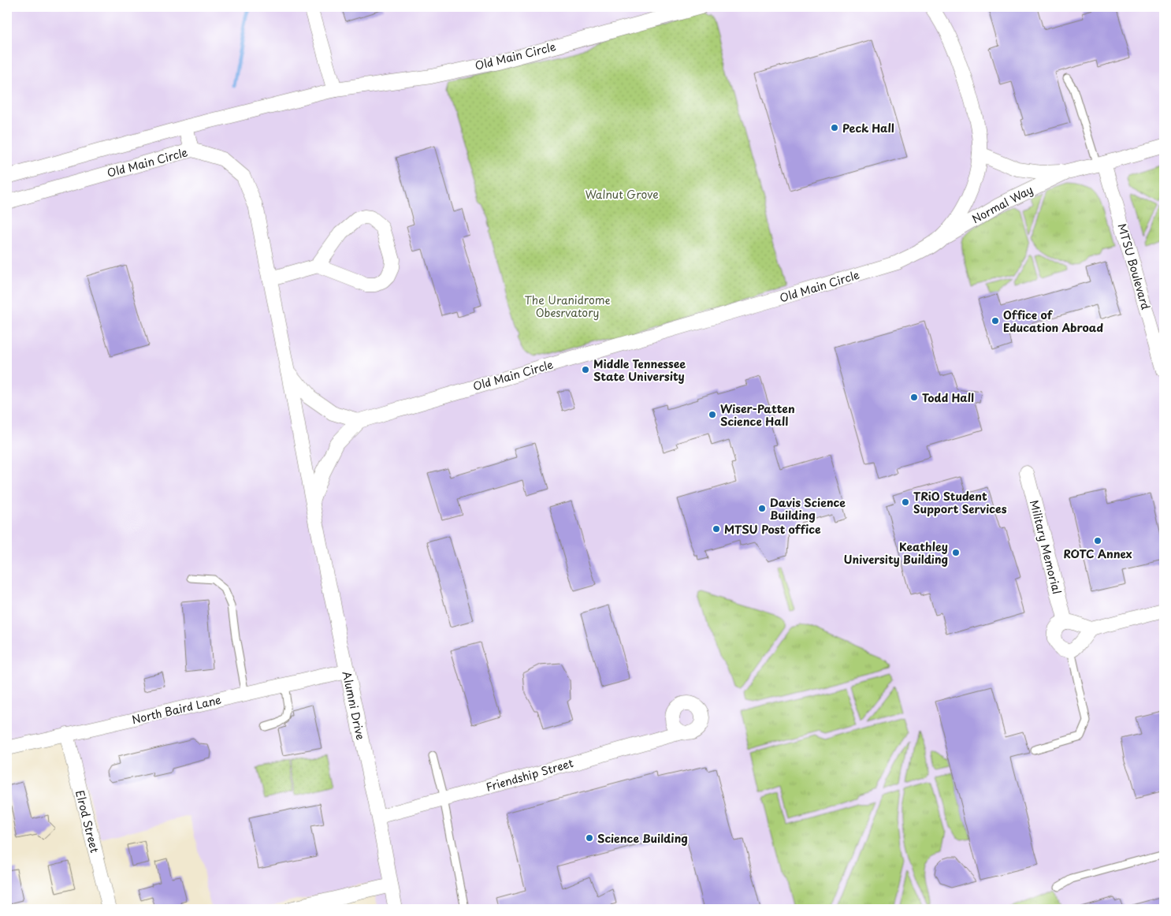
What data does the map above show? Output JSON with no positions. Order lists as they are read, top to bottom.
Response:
{
  "streets": {
    "street": [
      "Old Main Circle",
      "Normal Way",
      "MTSU Boulevard",
      "Military Memorial",
      "Alumni Drive",
      "North Baird Lane",
      "Friendship Street",
      "Elrod Street"
    ]
  },
  "crossings": [
    ["Old Main Circle", "Normal Way"],
    ["Old Main Circle", "Alumni Drive"],
    ["Normal Way", "MTSU Boulevard"],
    ["Alumni Drive", "North Baird Lane"],
    ["Alumni Drive", "Friendship Street"],
    ["North Baird Lane", "Elrod Street"]
  ],
  "parks": ["Walnut Grove", "The Uranidrome Obesrvatory"],
  "places": [
    "Peck Hall",
    "Office of Education Abroad",
    "Middle Tennessee State University",
    "Todd Hall",
    "Wiser-Patten Science Hall",
    "TRiO Student Support Services",
    "Davis Science Building",
    "MTSU Post office",
    "ROTC Annex",
    "Keathley University Building",
    "Science Building"
  ]
}
